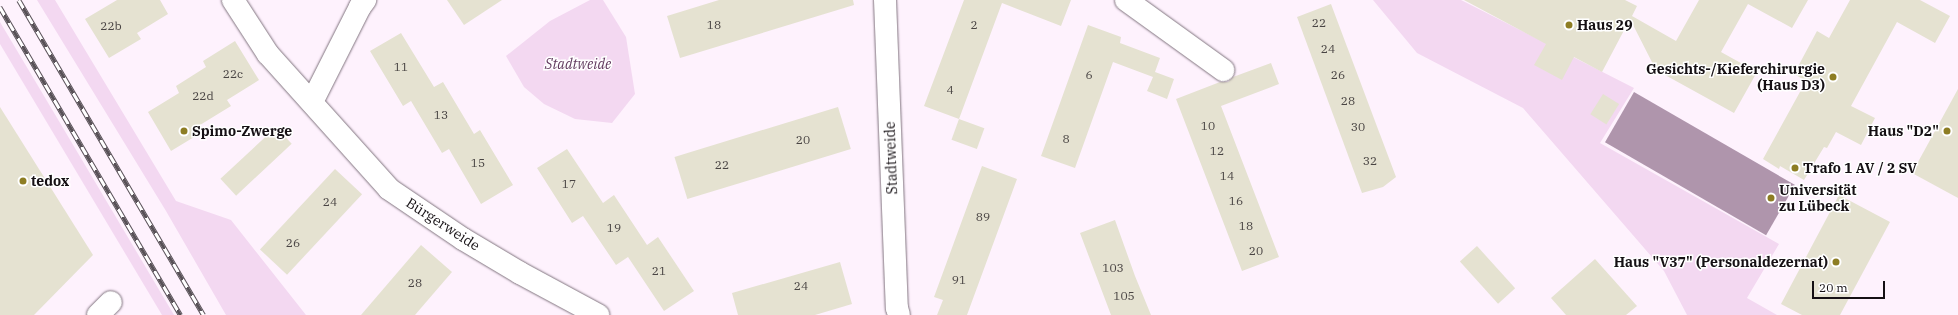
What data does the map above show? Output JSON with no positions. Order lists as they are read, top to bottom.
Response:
{
  "streets": {
    "street": ["Stadtweide", "Bürgerweide"]
  },
  "parks": ["Stadtweide"],
  "places": [
    "Haus 29",
    "Gesichts-/Kieferchirurgie (Haus D3)",
    "Spimo-Zwerge",
    "Haus \"D2\"",
    "Trafo 1 AV / 2 SV",
    "tedox",
    "Universität zu Lübeck",
    "Haus \"V37\" (Personaldezernat)"
  ],
  "house_numbers": [
    "22",
    "18",
    "2",
    "22b",
    "24",
    "11",
    "22c",
    "6",
    "26",
    "4",
    "22d",
    "28",
    "13",
    "10",
    "30",
    "8",
    "20",
    "12",
    "32",
    "15",
    "22",
    "14",
    "17",
    "16",
    "24",
    "89",
    "18",
    "19",
    "26",
    "20",
    "103",
    "21",
    "91",
    "28",
    "24",
    "105"
  ],
  "scale_bar": "20 m"
}
